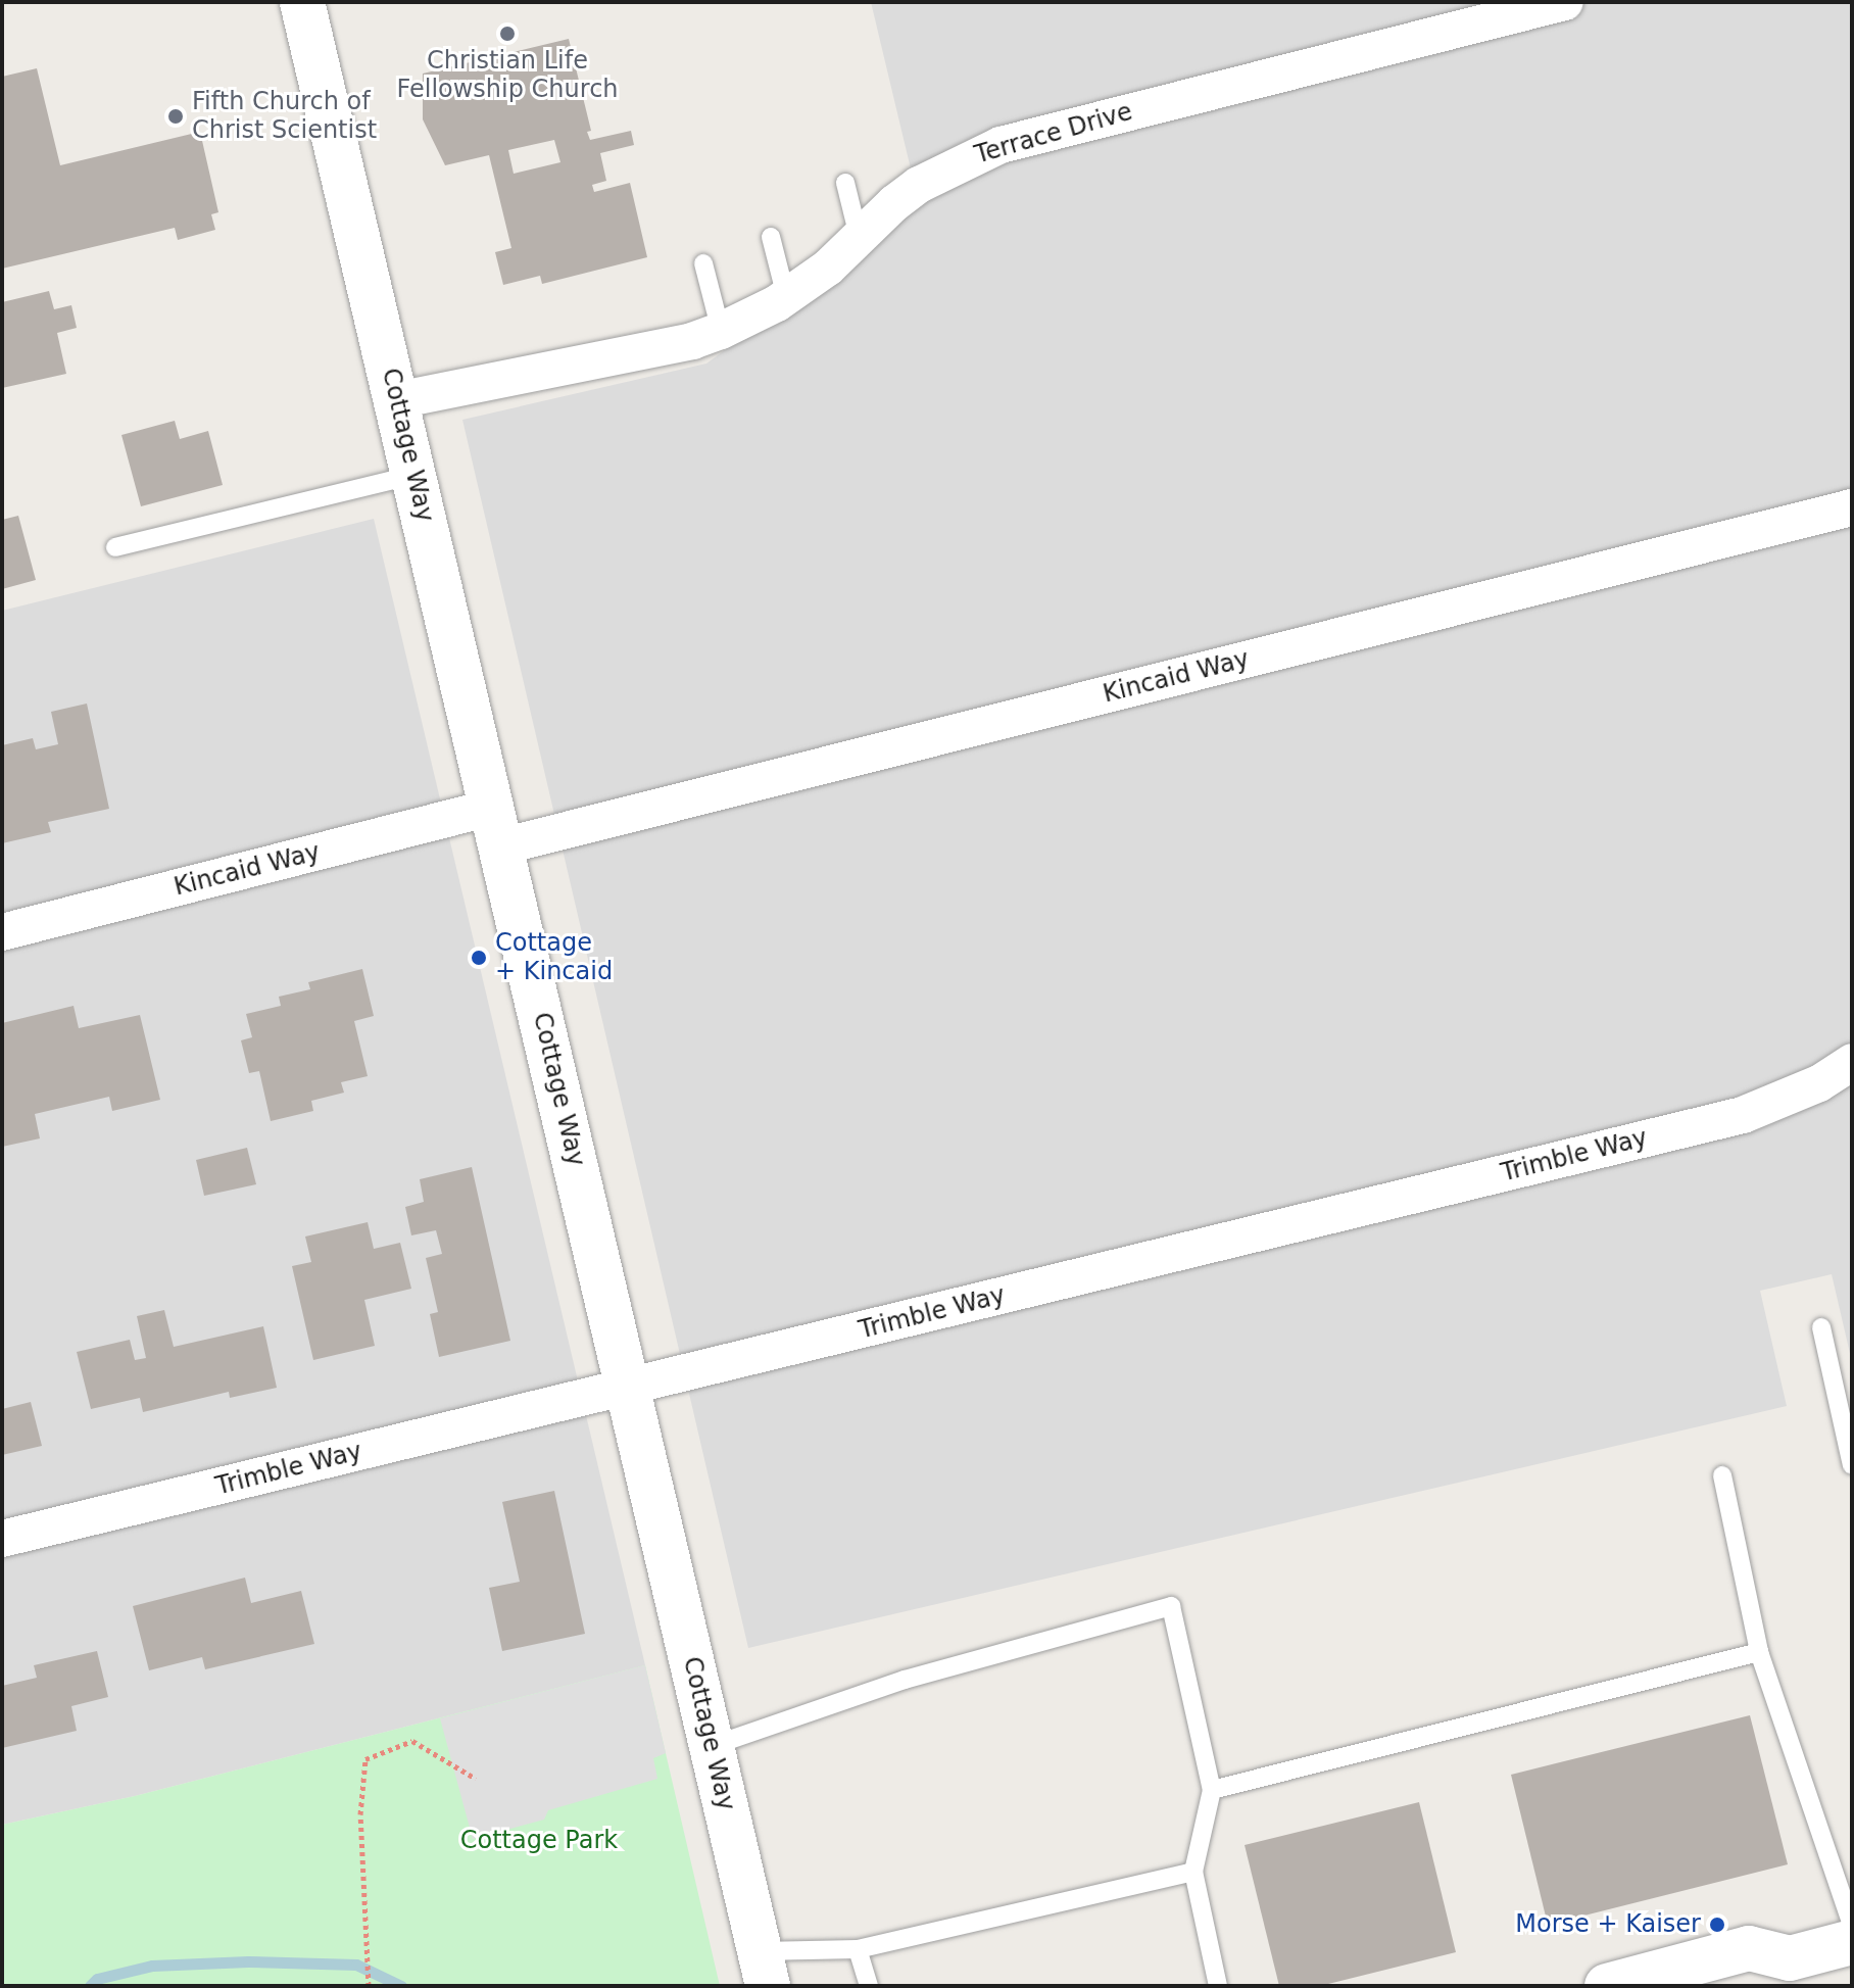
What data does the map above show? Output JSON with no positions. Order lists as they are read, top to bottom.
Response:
{
  "streets": {
    "street": [
      "Terrace Drive",
      "Cottage Way",
      "Kincaid Way",
      "Trimble Way"
    ]
  },
  "crossings": [
    ["Terrace Drive", "Cottage Way"],
    ["Cottage Way", "Kincaid Way"],
    ["Cottage Way", "Trimble Way"]
  ],
  "parks": ["Cottage Park"],
  "places": [
    "Christian Life Fellowship Church",
    "Fifth Church of Christ Scientist",
    "Cottage + Kincaid",
    "Morse + Kaiser"
  ]
}
